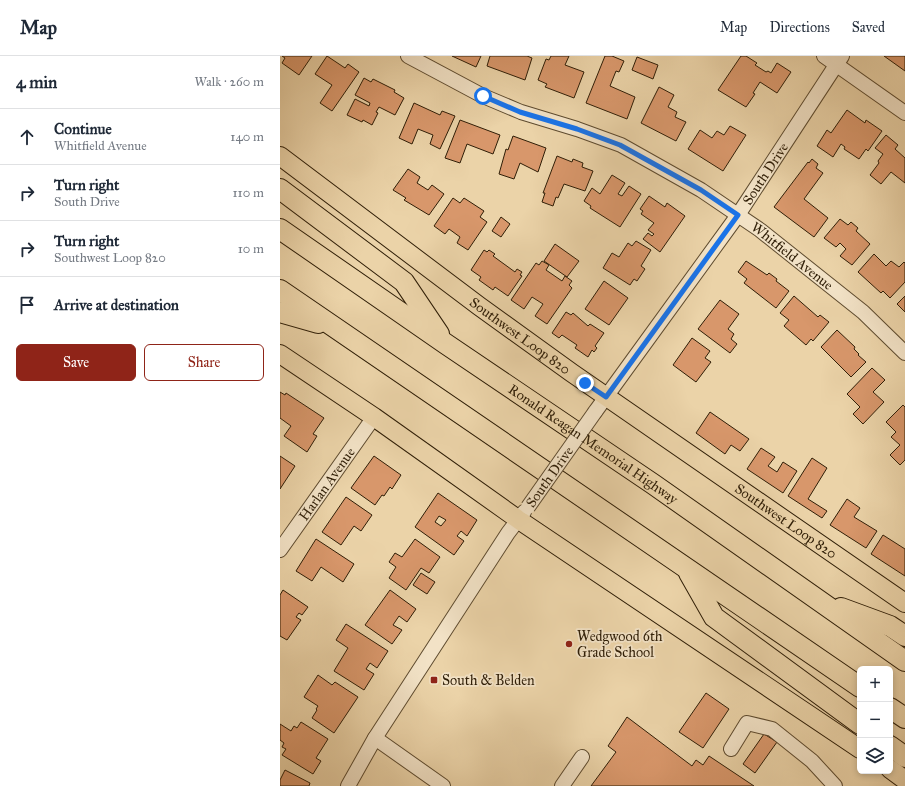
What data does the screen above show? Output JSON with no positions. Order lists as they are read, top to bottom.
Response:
{
  "streets": {
    "highway": ["Ronald Reagan Memorial Highway"],
    "main road": ["Southwest Loop 820"],
    "street": ["South Drive", "Whitfield Avenue", "Harlan Avenue"]
  },
  "crossings": [
    ["South Drive", "Whitfield Avenue"],
    ["South Drive", "Southwest Loop 820"]
  ],
  "places": {
    "other": ["Wedgwood 6th Grade School"],
    "transit": ["South & Belden"]
  },
  "page": {
    "header": "Map",
    "nav": ["Map", "Directions", "Saved"],
    "heading": ["4 min", "Walk · 260 m"],
    "list": [
      ["Continue", "Whitfield Avenue", "140 m"],
      ["Turn right", "South Drive", "110 m"],
      ["Turn right", "Southwest Loop 820", "10 m"],
      "Arrive at destination"
    ],
    "buttons": ["Save", "Share"],
    "map_buttons": ["+", "−"]
  }
}
